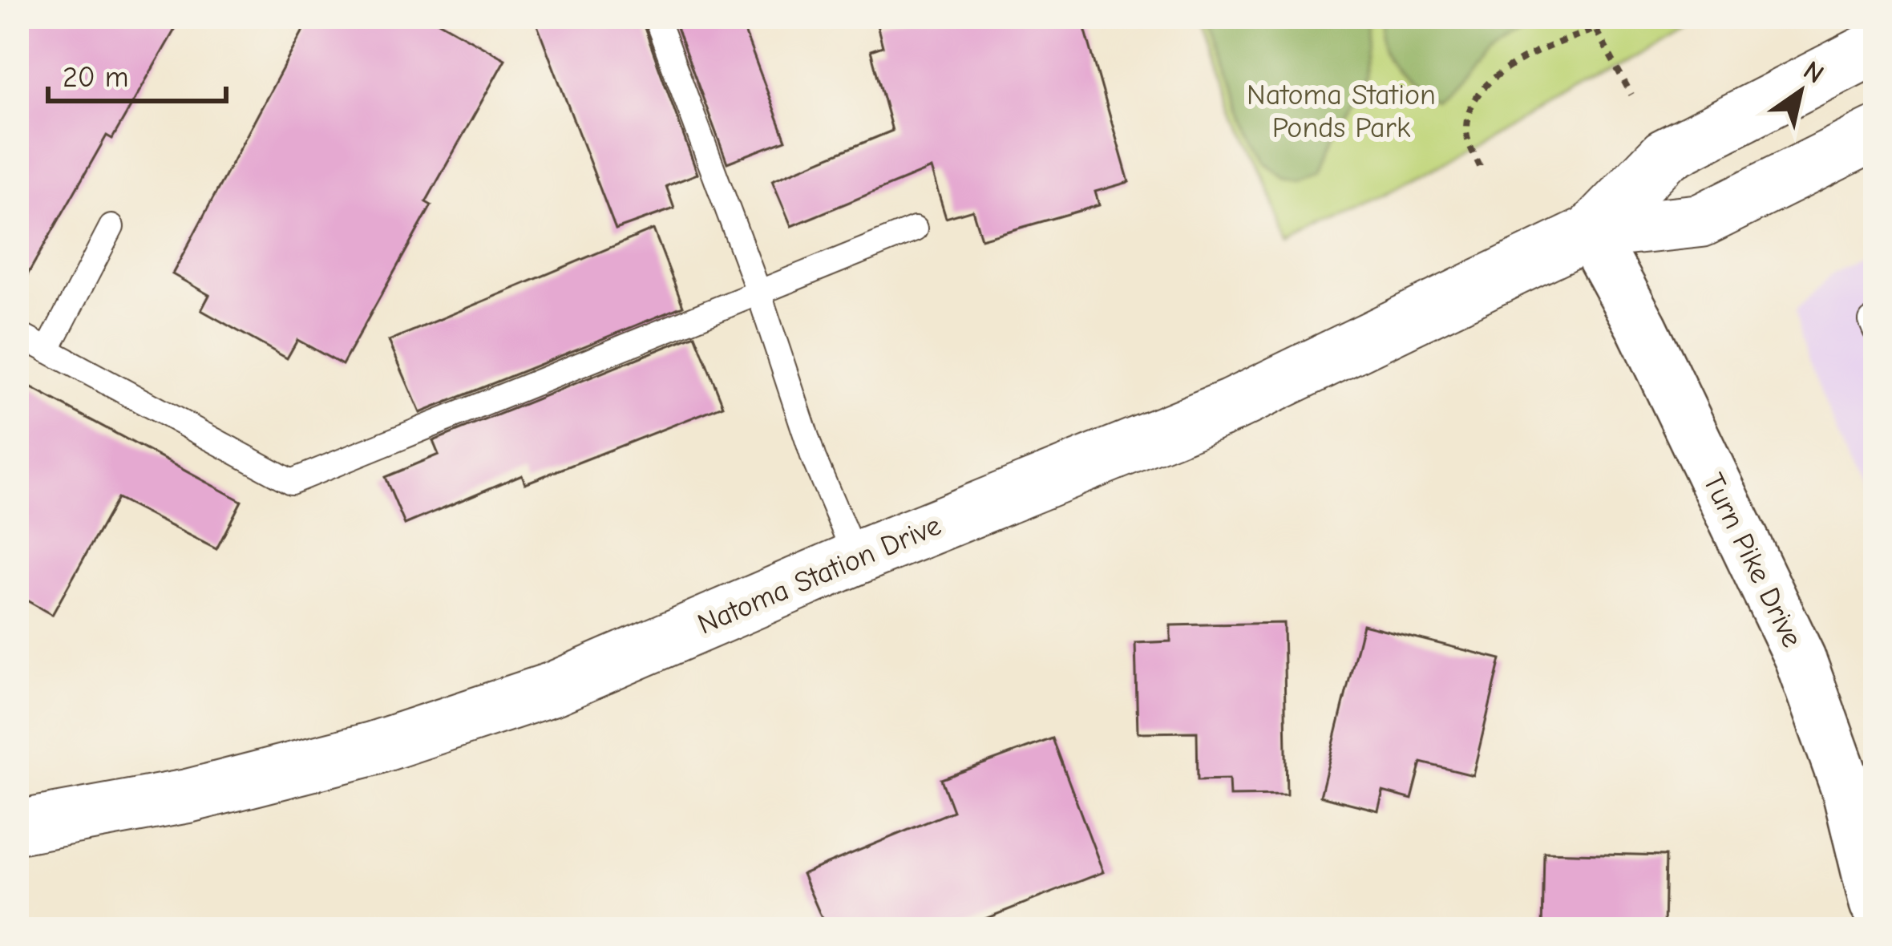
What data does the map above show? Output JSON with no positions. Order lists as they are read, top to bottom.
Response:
{
  "streets": {
    "street": ["Turn Pike Drive", "Natoma Station Drive"]
  },
  "crossings": [
    ["Turn Pike Drive", "Natoma Station Drive"]
  ],
  "parks": ["Natoma Station Ponds Park"],
  "scale_bar": "20 m",
  "north": "top right"
}
